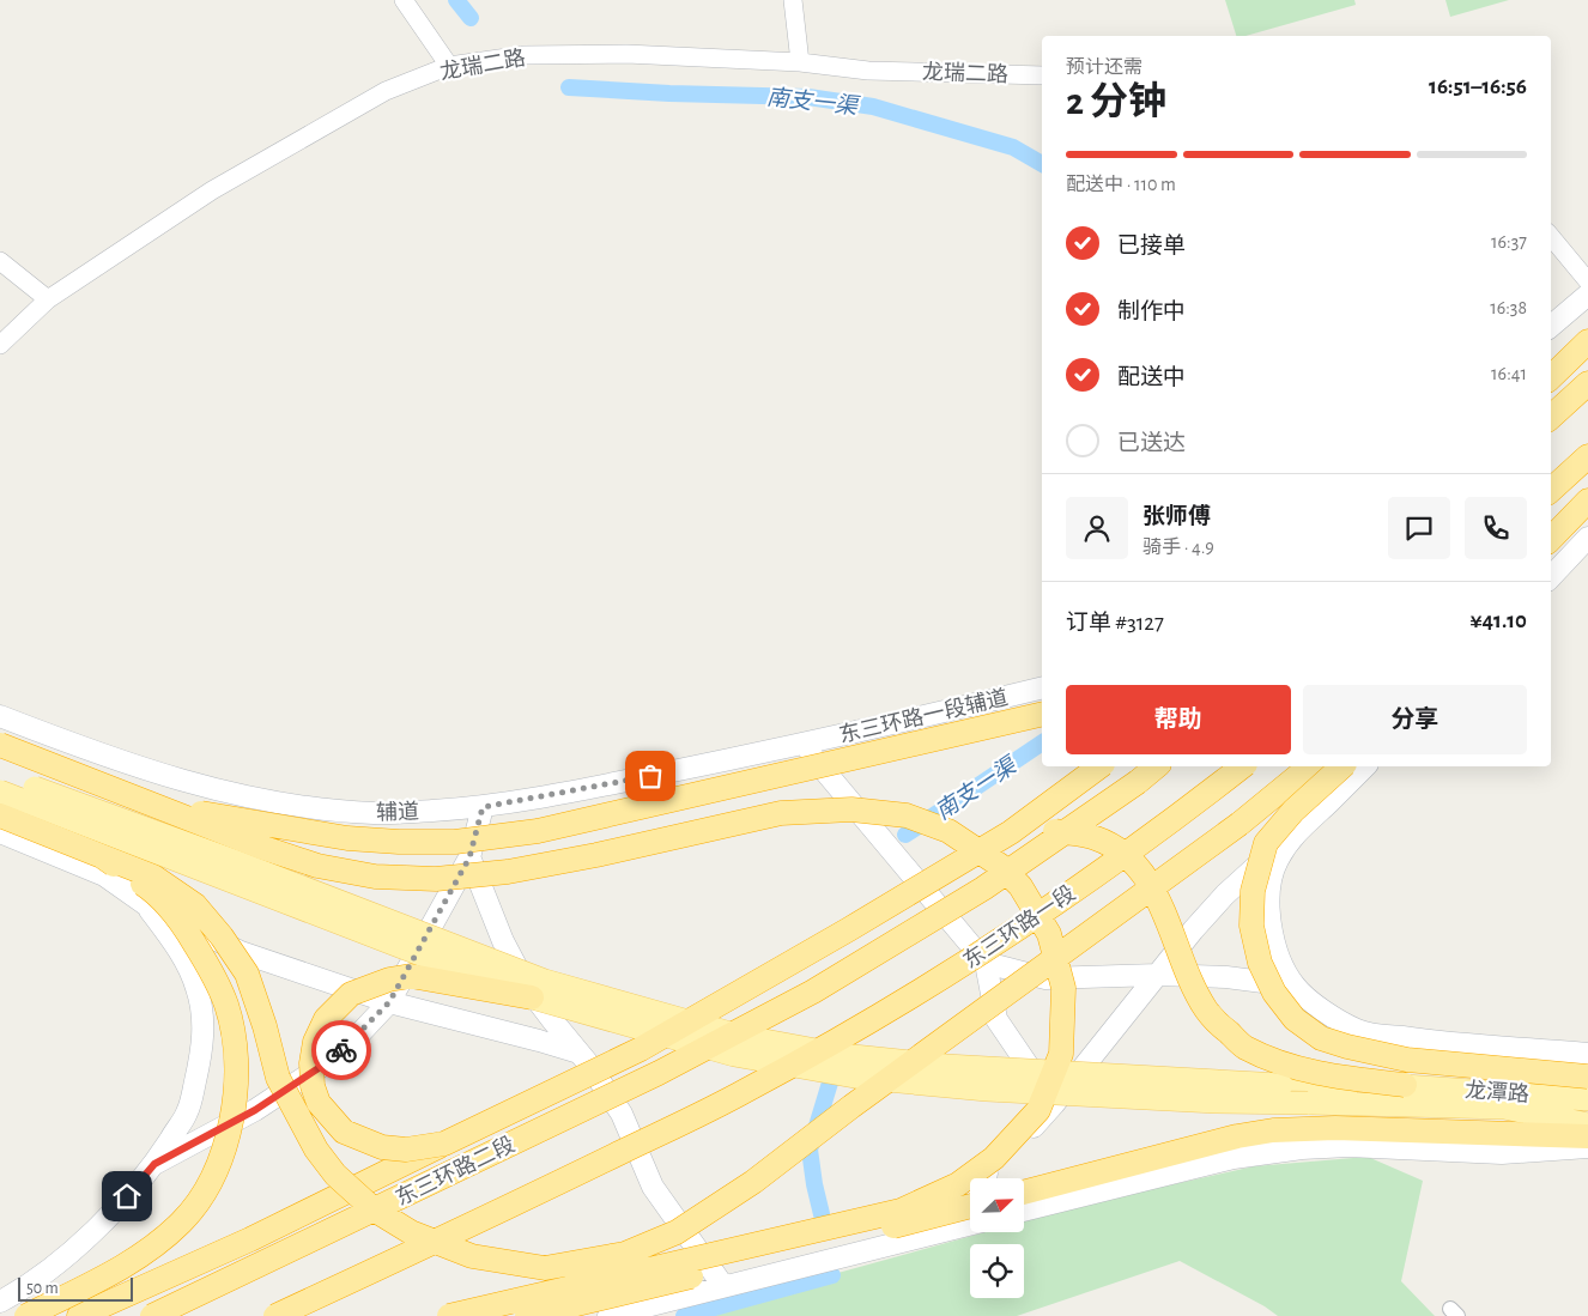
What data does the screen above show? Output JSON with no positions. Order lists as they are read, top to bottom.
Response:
{
  "streets": {
    "highway": ["东三环路一段", "东三环路二段"],
    "main road": ["东三环路一段辅道", "辅道", "龙潭路"],
    "street": ["龙瑞二路"]
  },
  "crossings": [
    ["东三环路一段辅道", "辅道"]
  ],
  "water": ["南支一渠"],
  "scale_bar": "50 m",
  "north": "top right",
  "page": {
    "heading": ["2 分钟", "预计还需", "16:51–16:56"],
    "panel": [
      "张师傅",
      "骑手 · 4.9",
      "订单 #3127",
      "¥41.10"
    ],
    "bar": "配送中 · 110 m",
    "list": [
      ["已接单", "16:37"],
      ["制作中", "16:38"],
      ["配送中", "16:41"],
      "已送达"
    ],
    "buttons": ["帮助", "分享"],
    "scale": "50 m"
  }
}
